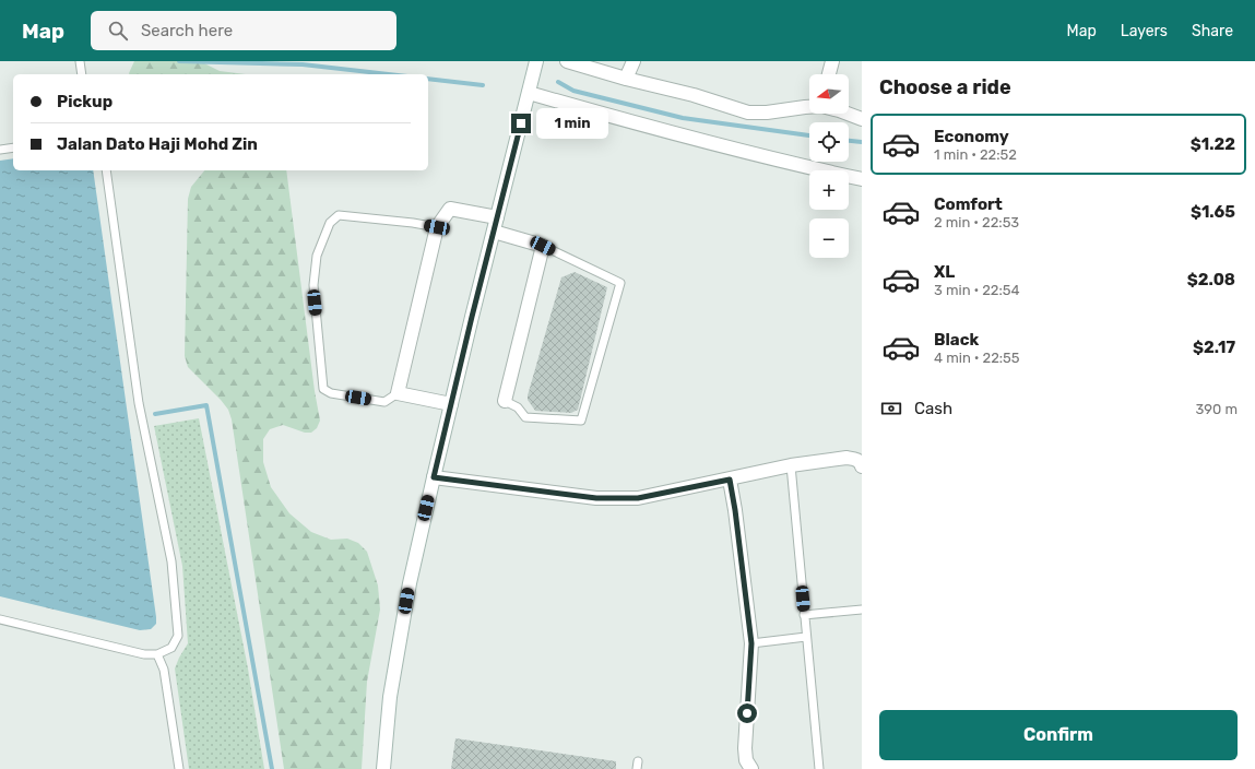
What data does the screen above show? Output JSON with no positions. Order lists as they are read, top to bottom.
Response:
{
  "north": "left",
  "page": {
    "header": "Map",
    "search": "Search here",
    "nav": ["Map", "Layers", "Share"],
    "heading": "Choose a ride",
    "map_buttons": ["+", "−"],
    "banner": ["Pickup", "Jalan Dato Haji Mohd Zin"],
    "bubble": "1 min",
    "list": [
      {
        "name": "Economy",
        "note": "1 min · 22:52",
        "value": "$1.22"
      },
      {
        "name": "Comfort",
        "note": "2 min · 22:53",
        "value": "$1.65"
      },
      {
        "name": "XL",
        "note": "3 min · 22:54",
        "value": "$2.08"
      },
      {
        "name": "Black",
        "note": "4 min · 22:55",
        "value": "$2.17"
      }
    ],
    "pay": ["Cash", "390 m"],
    "buttons": "Confirm"
  }
}
